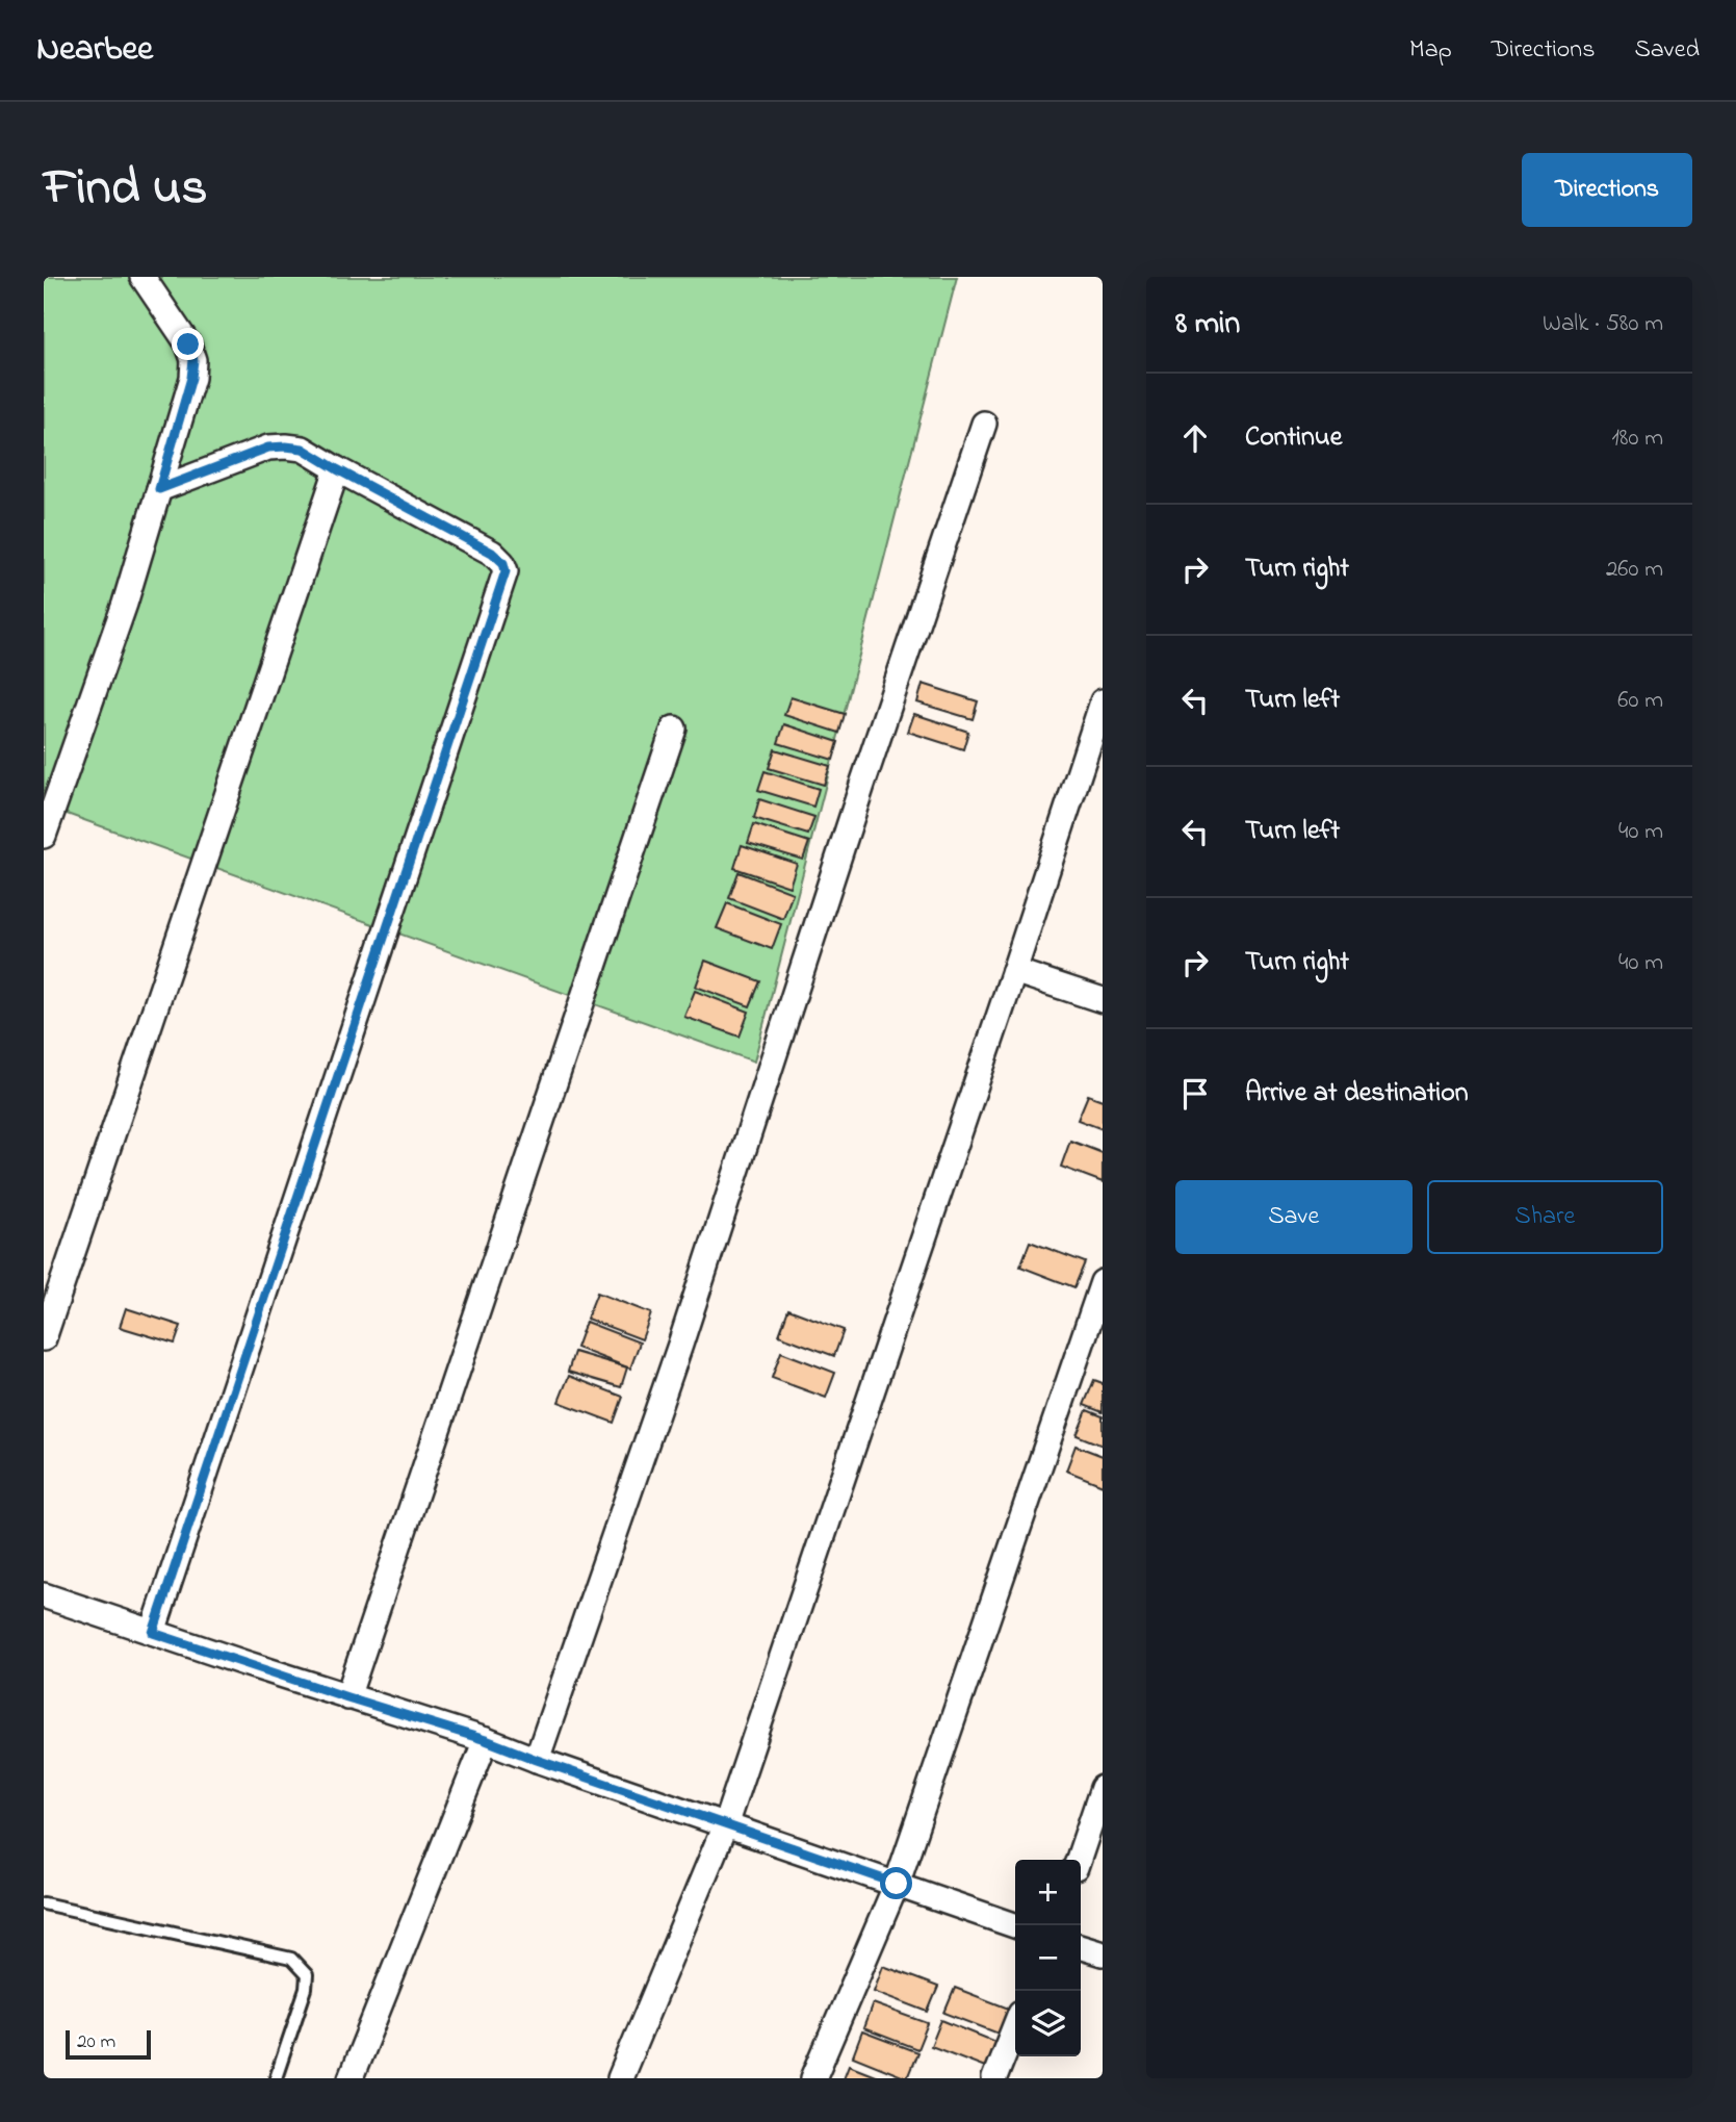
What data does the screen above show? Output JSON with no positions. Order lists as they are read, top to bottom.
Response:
{
  "scale_bar": "20 m",
  "page": {
    "header": "Nearbee",
    "nav": ["Map", "Directions", "Saved"],
    "title": "Find us",
    "buttons": [
      "Directions",
      ["Save", "Share"]
    ],
    "heading": ["8 min", "Walk · 580 m"],
    "list": [
      ["Continue", "180 m"],
      ["Turn right", "260 m"],
      ["Turn left", "60 m"],
      ["Turn left", "40 m"],
      ["Turn right", "40 m"],
      "Arrive at destination"
    ],
    "map_buttons": ["+", "−"],
    "scale": "20 m"
  }
}
